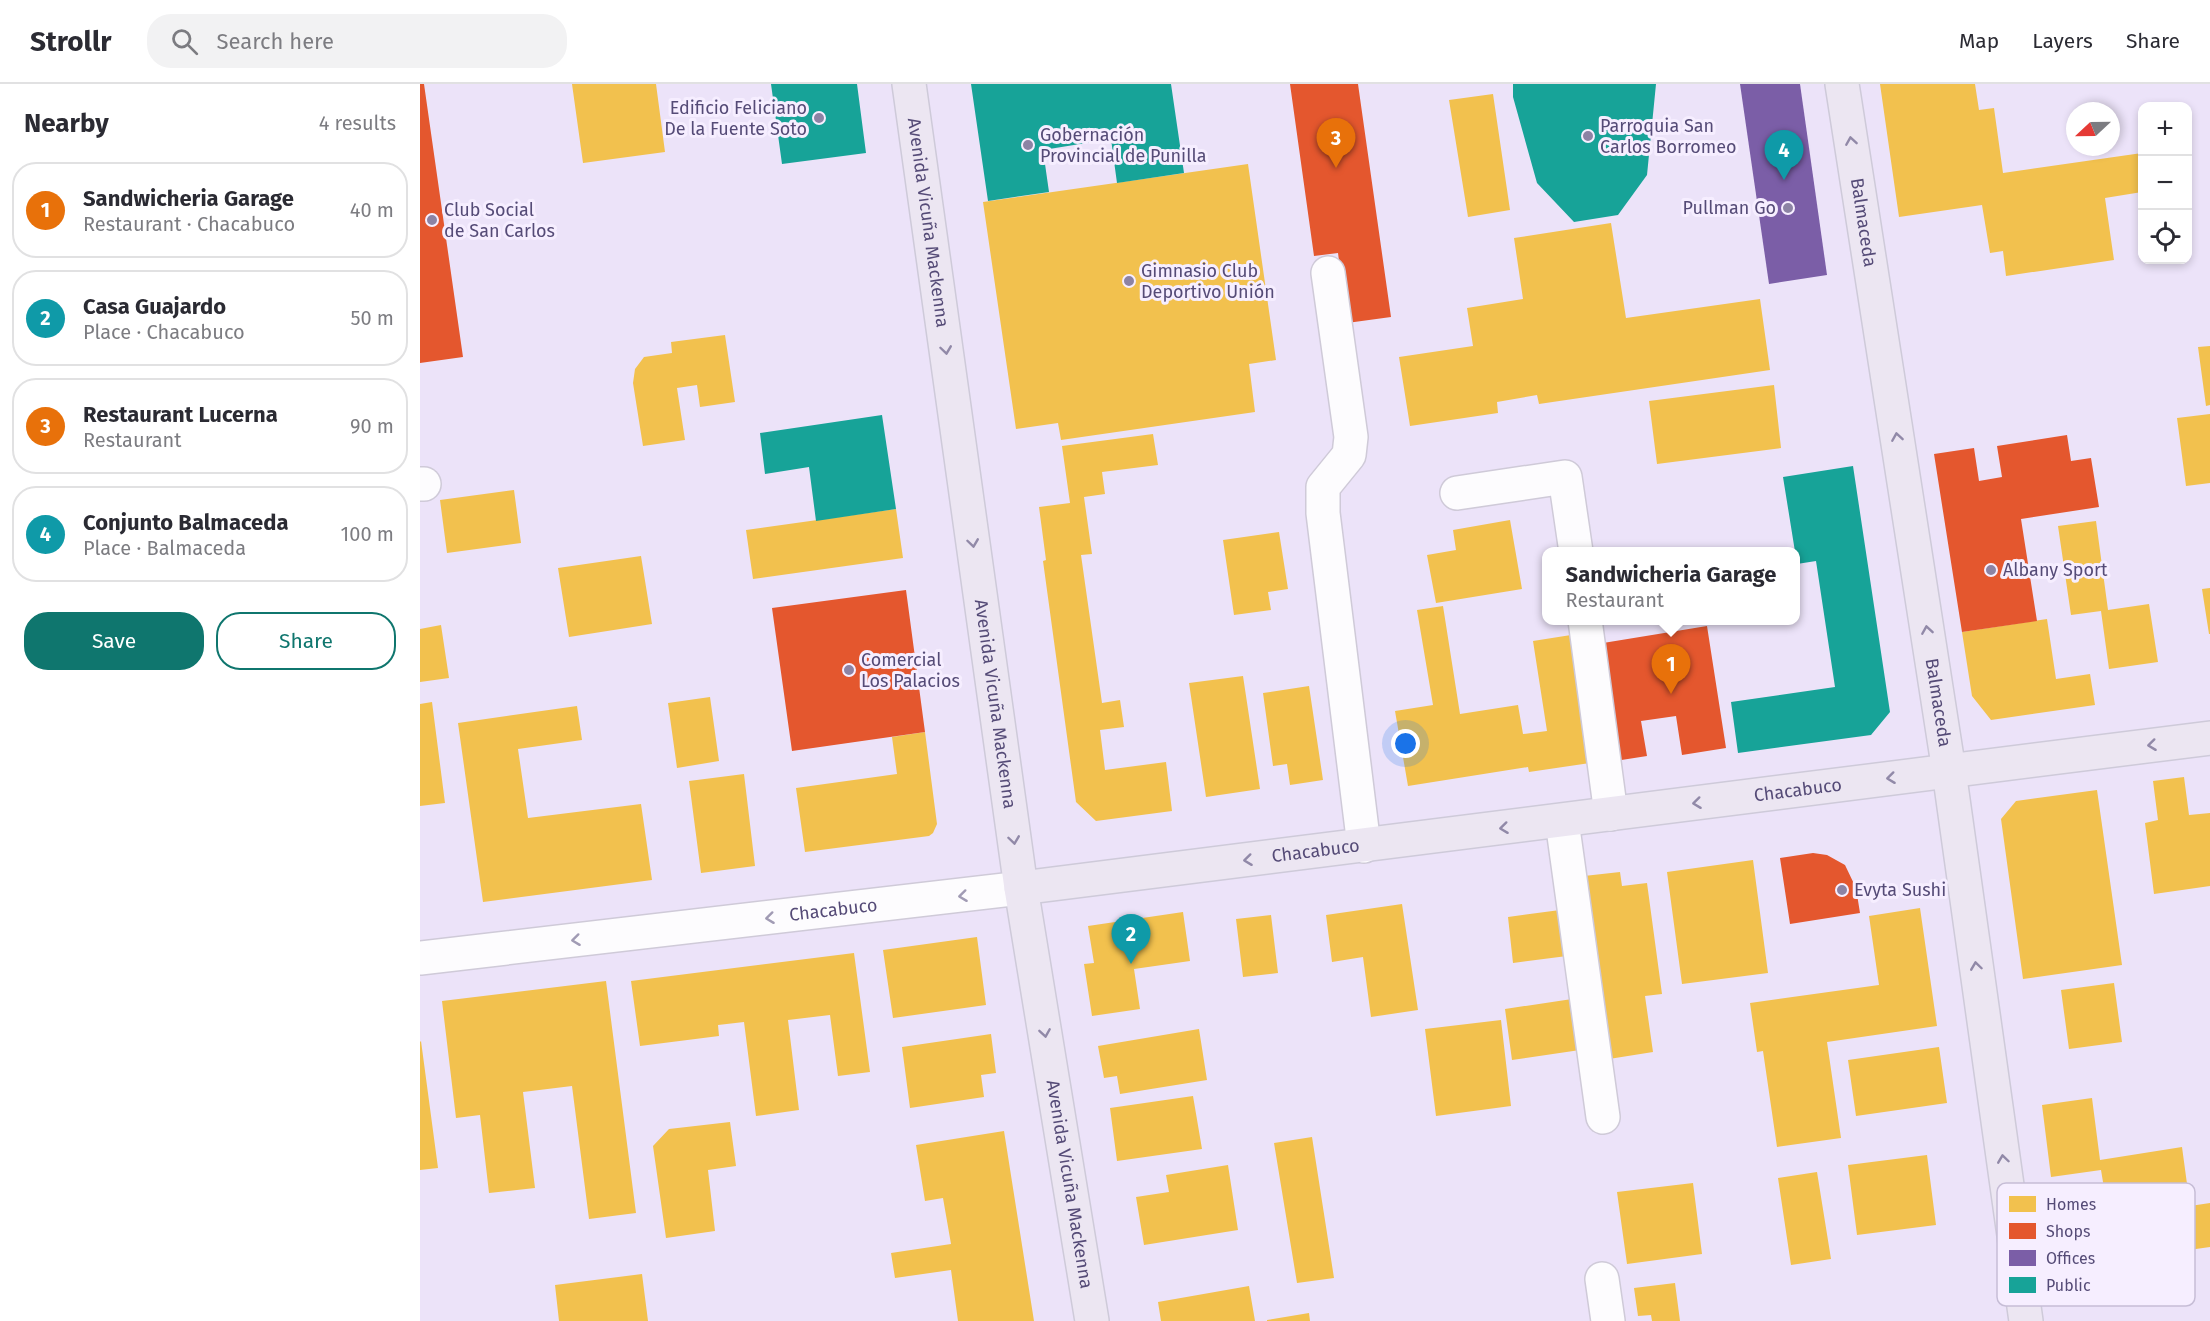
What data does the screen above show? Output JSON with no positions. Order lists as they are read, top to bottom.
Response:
{
  "streets": {
    "main road": ["Avenida Vicuña Mackenna", "Balmaceda", "Chacabuco"]
  },
  "crossings": [
    ["Avenida Vicuña Mackenna", "Chacabuco"],
    ["Balmaceda", "Chacabuco"]
  ],
  "one_way": ["Avenida Vicuña Mackenna", "Balmaceda", "Chacabuco"],
  "places": [
    "Edificio Feliciano De la Fuente Soto",
    "Parroquia San Carlos Borromeo",
    "Gobernación Provincial de Punilla",
    "Pullman Go",
    "Club Social de San Carlos",
    "Gimnasio Club Deportivo Unión",
    "Albany Sport",
    "Comercial Los Palacios",
    "Evyta Sushi"
  ],
  "legend": [
    "Homes",
    "Shops",
    "Offices",
    "Public"
  ],
  "north": "left",
  "page": {
    "header": "Strollr",
    "search": "Search here",
    "nav": ["Map", "Layers", "Share"],
    "heading": ["Nearby", "4 results"],
    "map_buttons": ["+", "−"],
    "pins": [
      "3",
      "4",
      "1",
      "2"
    ],
    "list": [
      {
        "mark": "1",
        "name": "Sandwicheria Garage",
        "note": "Restaurant · Chacabuco",
        "value": "40 m"
      },
      {
        "mark": "2",
        "name": "Casa Guajardo",
        "note": "Place · Chacabuco",
        "value": "50 m"
      },
      {
        "mark": "3",
        "name": "Restaurant Lucerna",
        "note": "Restaurant",
        "value": "90 m"
      },
      {
        "mark": "4",
        "name": "Conjunto Balmaceda",
        "note": "Place · Balmaceda",
        "value": "100 m"
      }
    ],
    "popup": ["Sandwicheria Garage", "Restaurant"],
    "buttons": ["Save", "Share"]
  }
}
